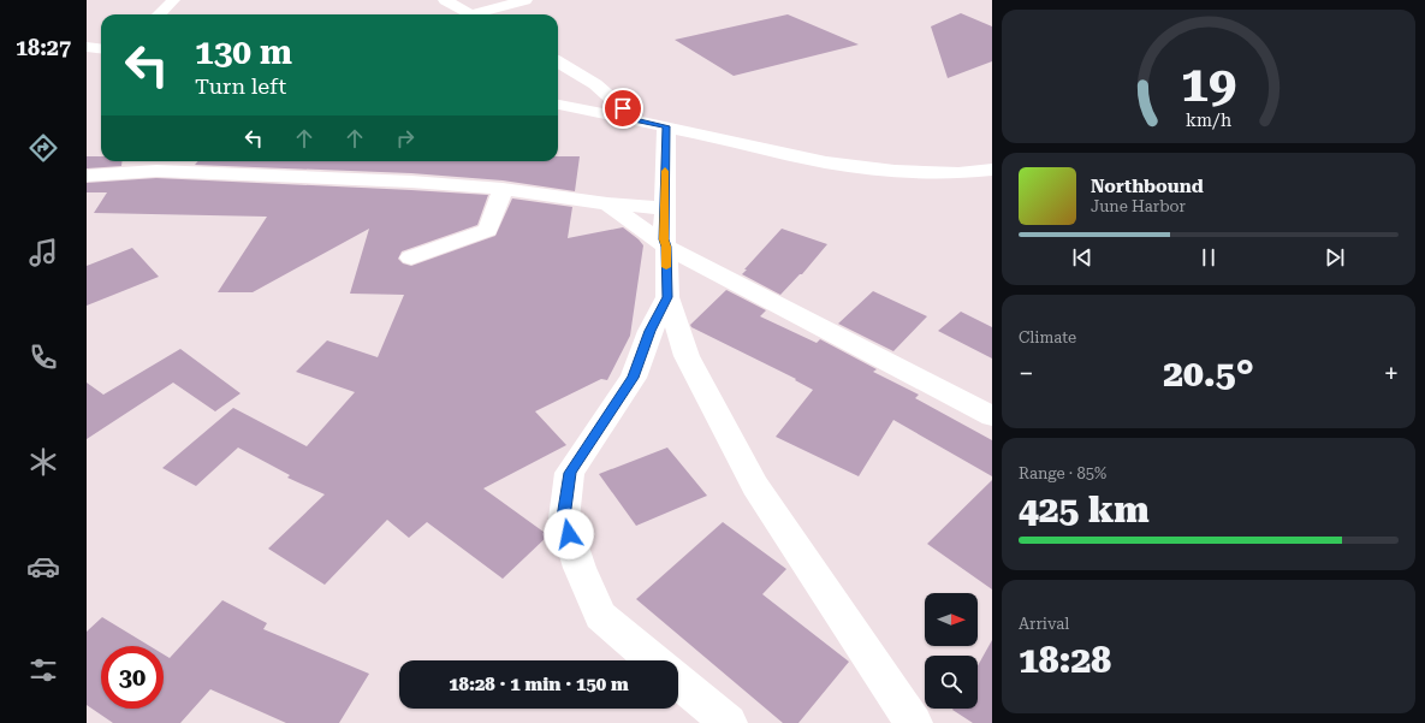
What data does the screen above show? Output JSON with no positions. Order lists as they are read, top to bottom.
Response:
{
  "north": "right",
  "page": {
    "tabs": "18:27",
    "turn": ["130 m", "Turn left"],
    "song": ["Northbound", "June Harbor"],
    "tile": [
      "Climate",
      ["Range · 85%", "425 km"],
      ["Arrival", "18:28"]
    ],
    "heat": ["−", "20.5°", "+"],
    "limit": "30",
    "trip": "18:28 · 1 min · 150 m",
    "gauge": ["19", "km/h"]
  }
}
